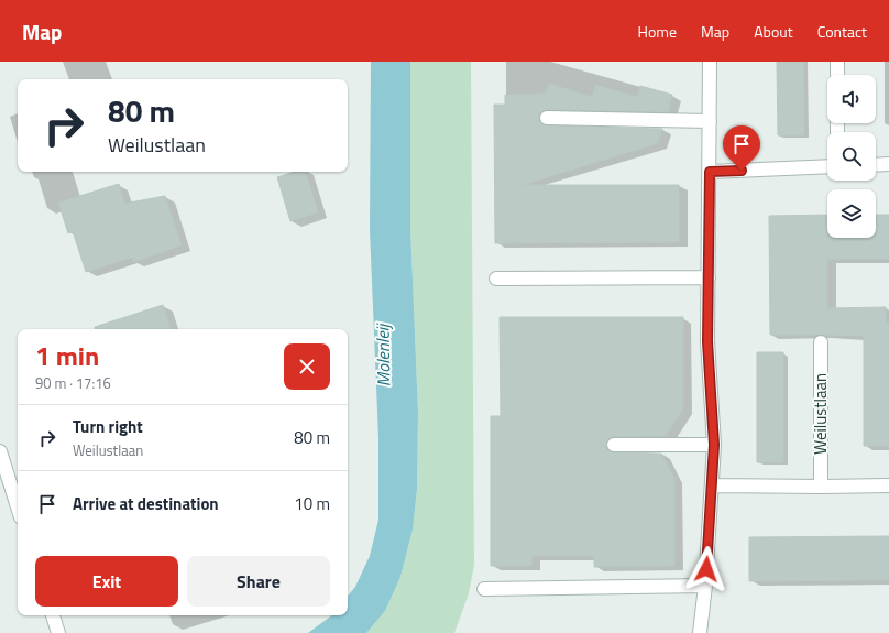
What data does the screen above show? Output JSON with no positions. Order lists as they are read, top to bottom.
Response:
{
  "streets": {
    "street": ["Weilustlaan"]
  },
  "water": ["Molenleij"],
  "page": {
    "header": "Map",
    "nav": [
      "Home",
      "Map",
      "About",
      "Contact"
    ],
    "turn": ["80 m", "Weilustlaan"],
    "heading": ["1 min", "90 m · 17:16"],
    "list": [
      {
        "name": "Turn right",
        "note": "Weilustlaan",
        "value": "80 m"
      },
      {
        "name": "Arrive at destination",
        "value": "10 m"
      }
    ],
    "buttons": ["Exit", "Share"]
  }
}
